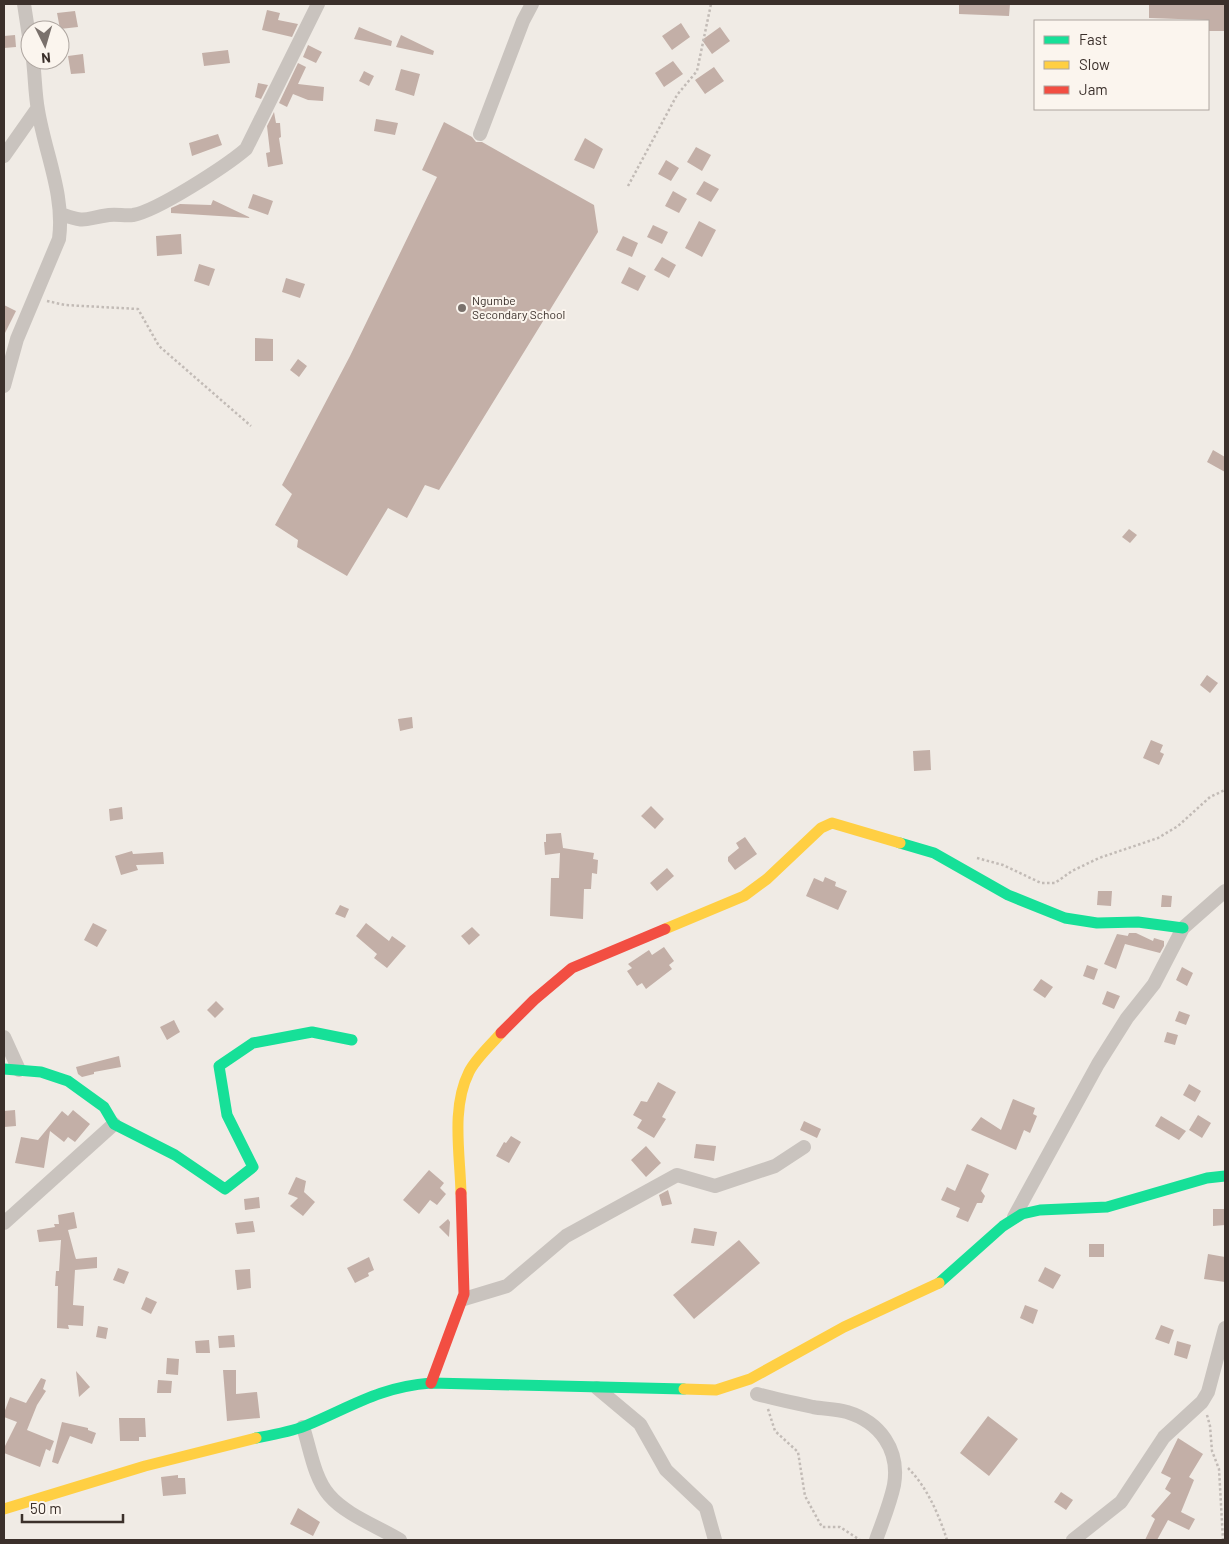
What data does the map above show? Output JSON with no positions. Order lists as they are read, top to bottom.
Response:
{
  "places": ["Ngumbe Secondary School"],
  "legend": ["Fast", "Slow", "Jam"],
  "scale_bar": "50 m",
  "north": "bottom"
}
